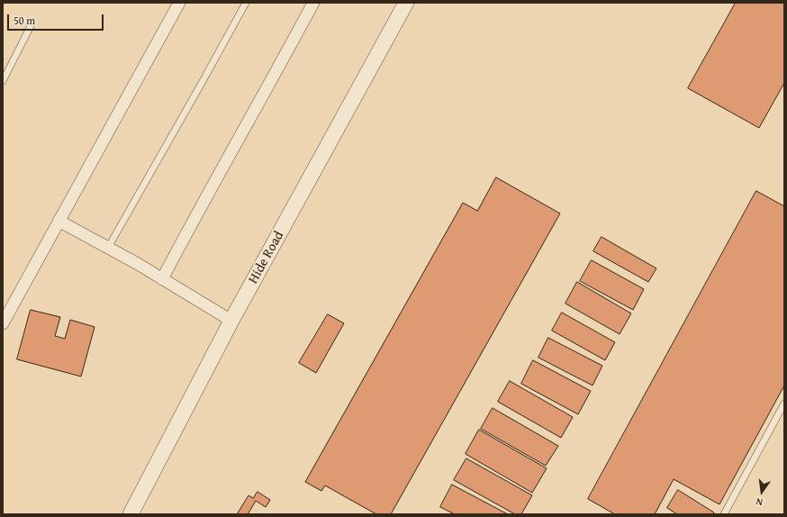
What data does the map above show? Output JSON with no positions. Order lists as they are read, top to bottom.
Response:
{
  "streets": {
    "street": ["Hide Road"]
  },
  "scale_bar": "50 m",
  "north": "bottom"
}
